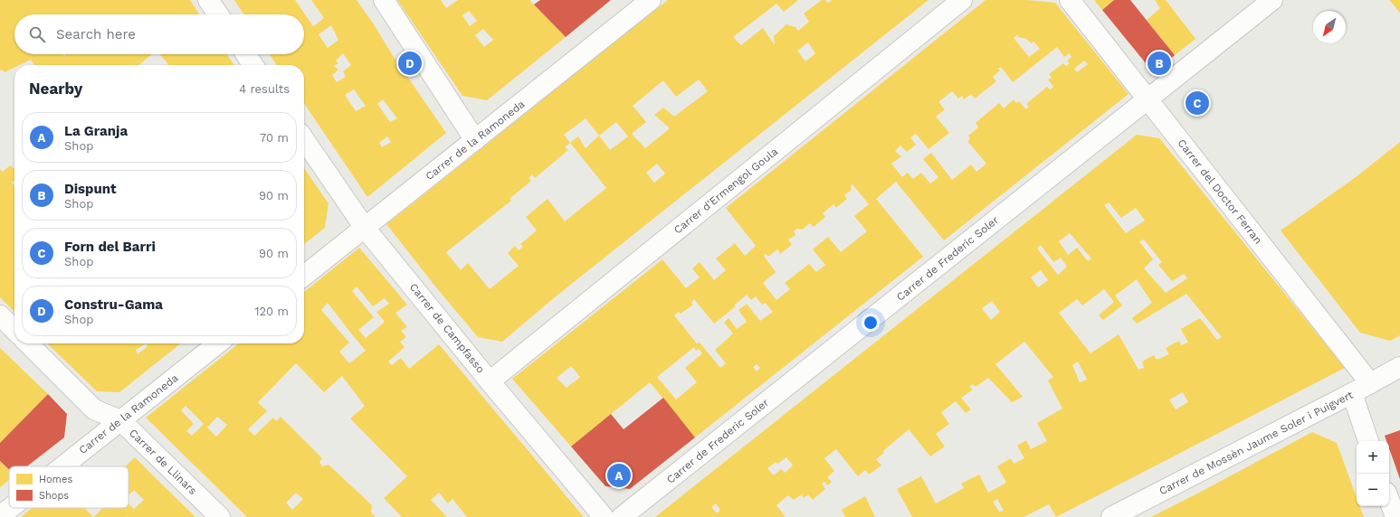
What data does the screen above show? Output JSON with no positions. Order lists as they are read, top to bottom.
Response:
{
  "streets": {
    "street": [
      "Carrer de la Ramoneda",
      "Carrer d'Ermengol Goula",
      "Carrer del Doctor Ferran",
      "Carrer de Frederic Soler",
      "Carrer de Campfasso",
      "Carrer de Mossèn Jaume Soler i Puigvert",
      "Carrer de Llinars"
    ]
  },
  "crossings": [
    ["Carrer de la Ramoneda", "Carrer de Campfasso"],
    ["Carrer de la Ramoneda", "Carrer de Llinars"],
    ["Carrer d'Ermengol Goula", "Carrer de Campfasso"],
    ["Carrer del Doctor Ferran", "Carrer de Frederic Soler"],
    ["Carrer del Doctor Ferran", "Carrer de Mossèn Jaume Soler i Puigvert"]
  ],
  "legend": ["Homes", "Shops"],
  "north": "bottom left",
  "page": {
    "search": "Search here",
    "pins": [
      "B",
      "D",
      "C",
      "A"
    ],
    "heading": ["Nearby", "4 results"],
    "list": [
      {
        "mark": "A",
        "name": "La Granja",
        "note": "Shop",
        "value": "70 m"
      },
      {
        "mark": "B",
        "name": "Dispunt",
        "note": "Shop",
        "value": "90 m"
      },
      {
        "mark": "C",
        "name": "Forn del Barri",
        "note": "Shop",
        "value": "90 m"
      },
      {
        "mark": "D",
        "name": "Constru-Gama",
        "note": "Shop",
        "value": "120 m"
      }
    ],
    "map_buttons": ["+", "−"]
  }
}
